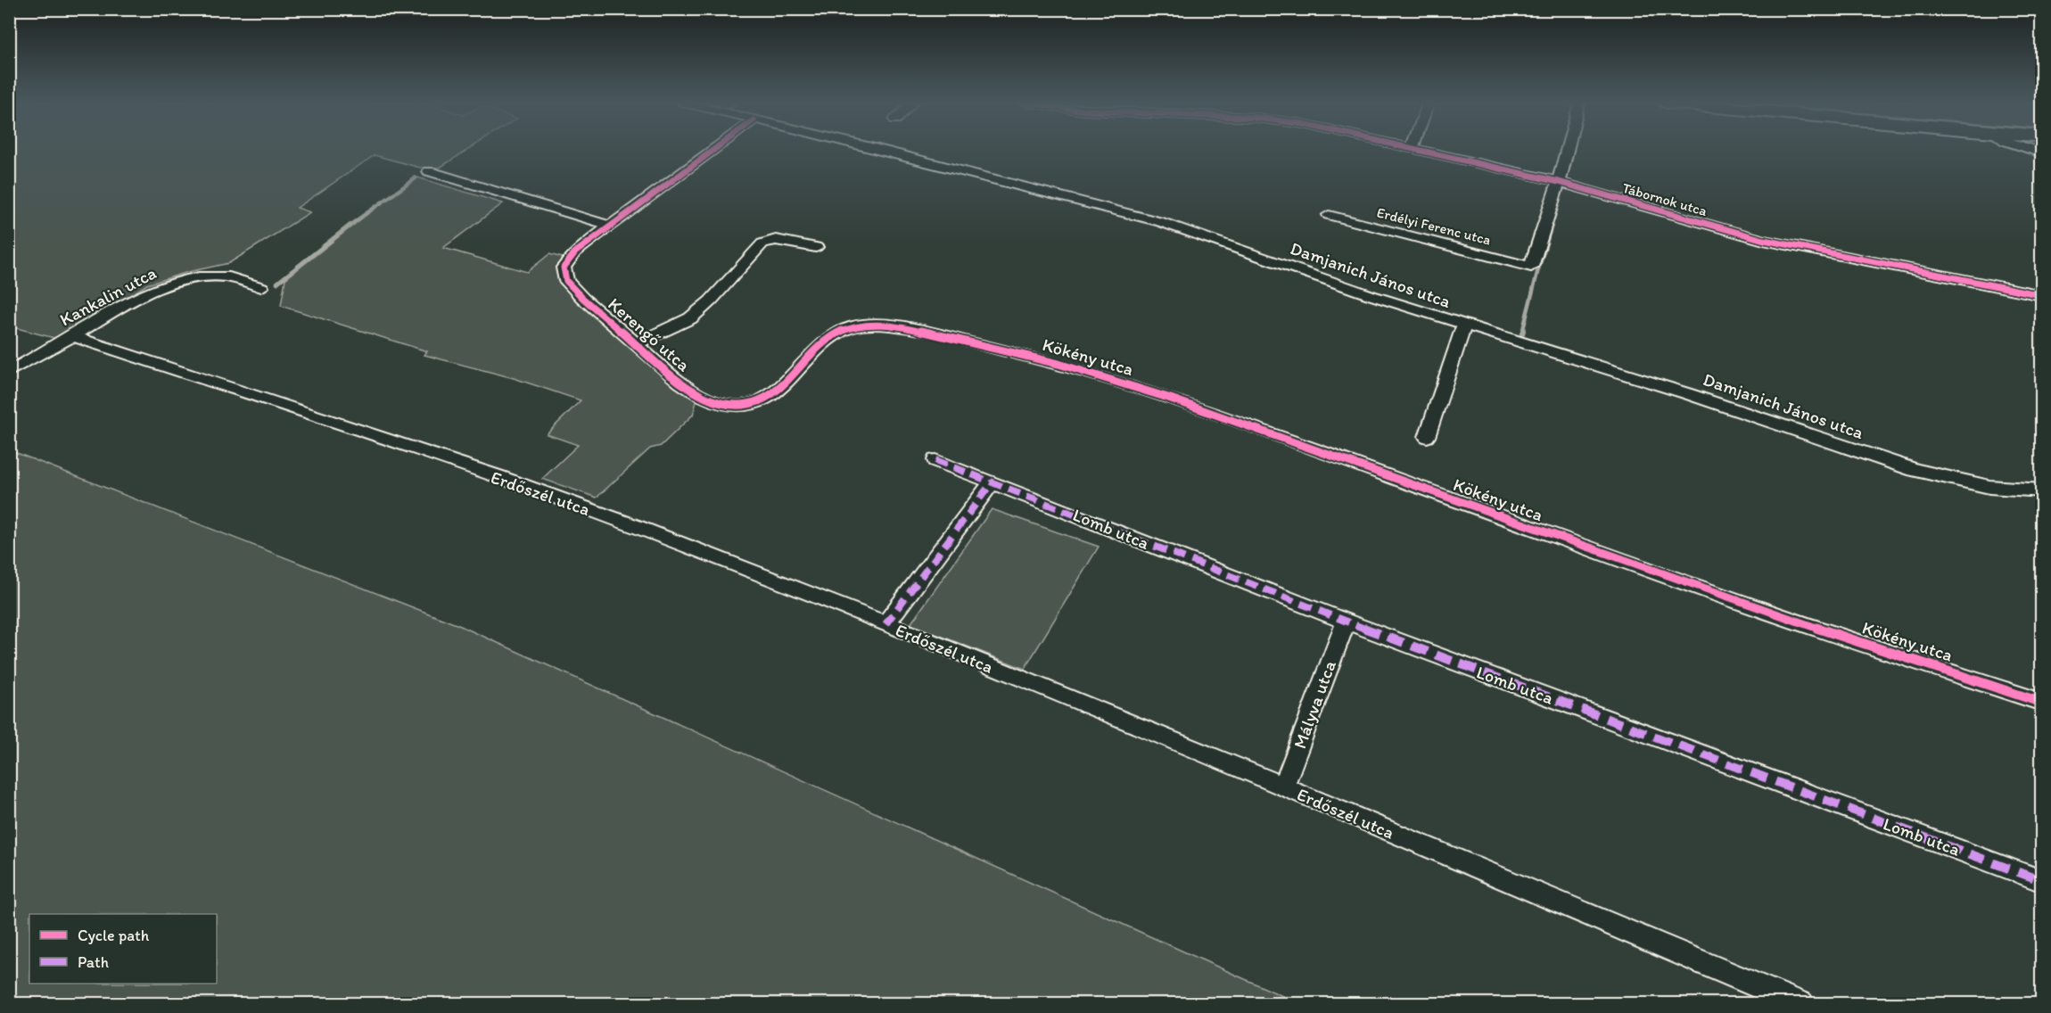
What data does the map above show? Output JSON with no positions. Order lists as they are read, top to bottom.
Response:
{
  "streets": {
    "street": [
      "Tábornok utca",
      "Erdélyi Ferenc utca",
      "Damjanich János utca",
      "Kankalin utca",
      "Kerengő utca",
      "Kökény utca",
      "Erdőszél utca",
      "Lomb utca",
      "Mályva utca"
    ]
  },
  "crossings": [
    ["Tábornok utca", "Erdélyi Ferenc utca"],
    ["Kankalin utca", "Erdőszél utca"],
    ["Kerengő utca", "Kökény utca"],
    ["Erdőszél utca", "Mályva utca"],
    ["Lomb utca", "Mályva utca"]
  ],
  "legend": ["Cycle path", "Path"]
}
